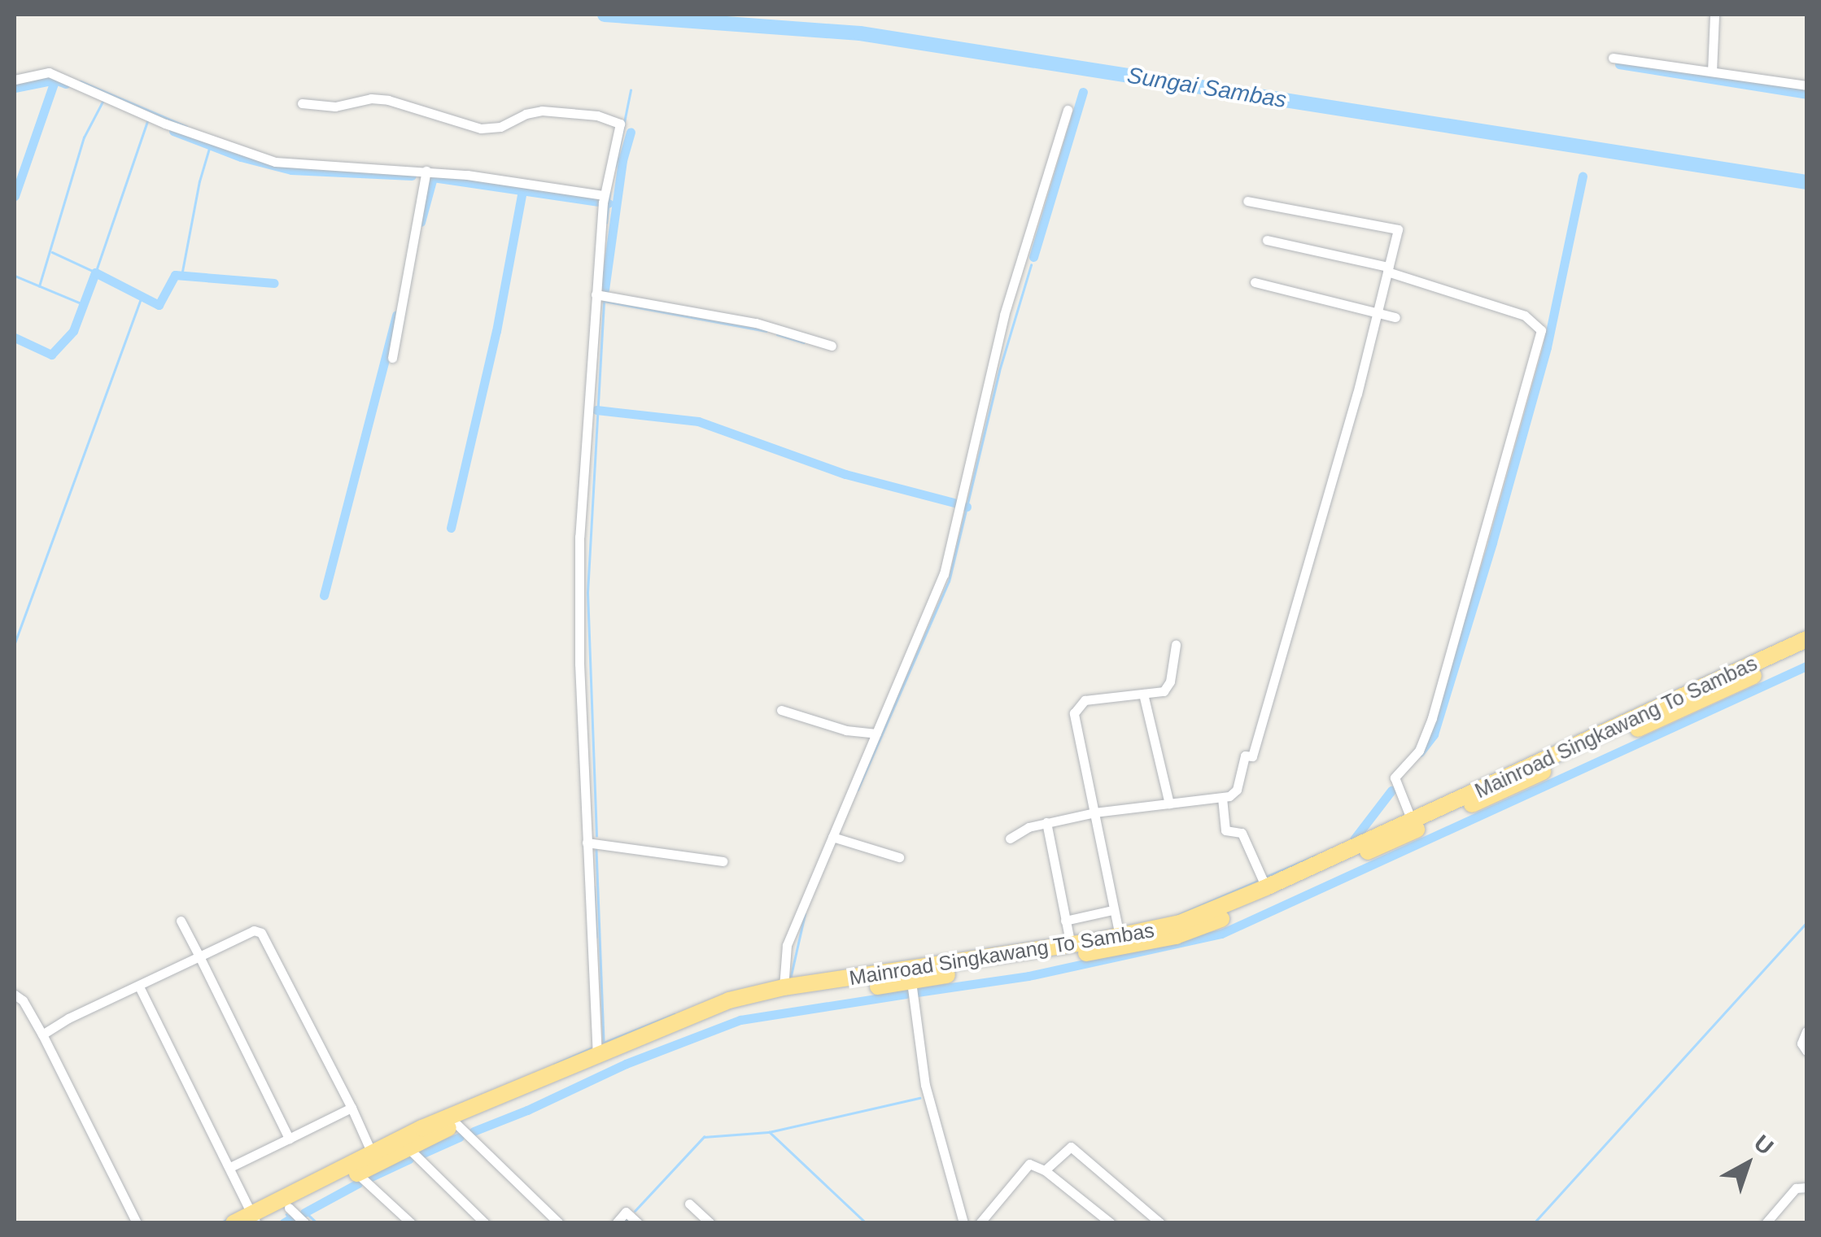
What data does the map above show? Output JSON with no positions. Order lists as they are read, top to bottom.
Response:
{
  "streets": {
    "highway": ["Mainroad Singkawang To Sambas"]
  },
  "water": ["Sungai Sambas"],
  "north": "top right"
}
